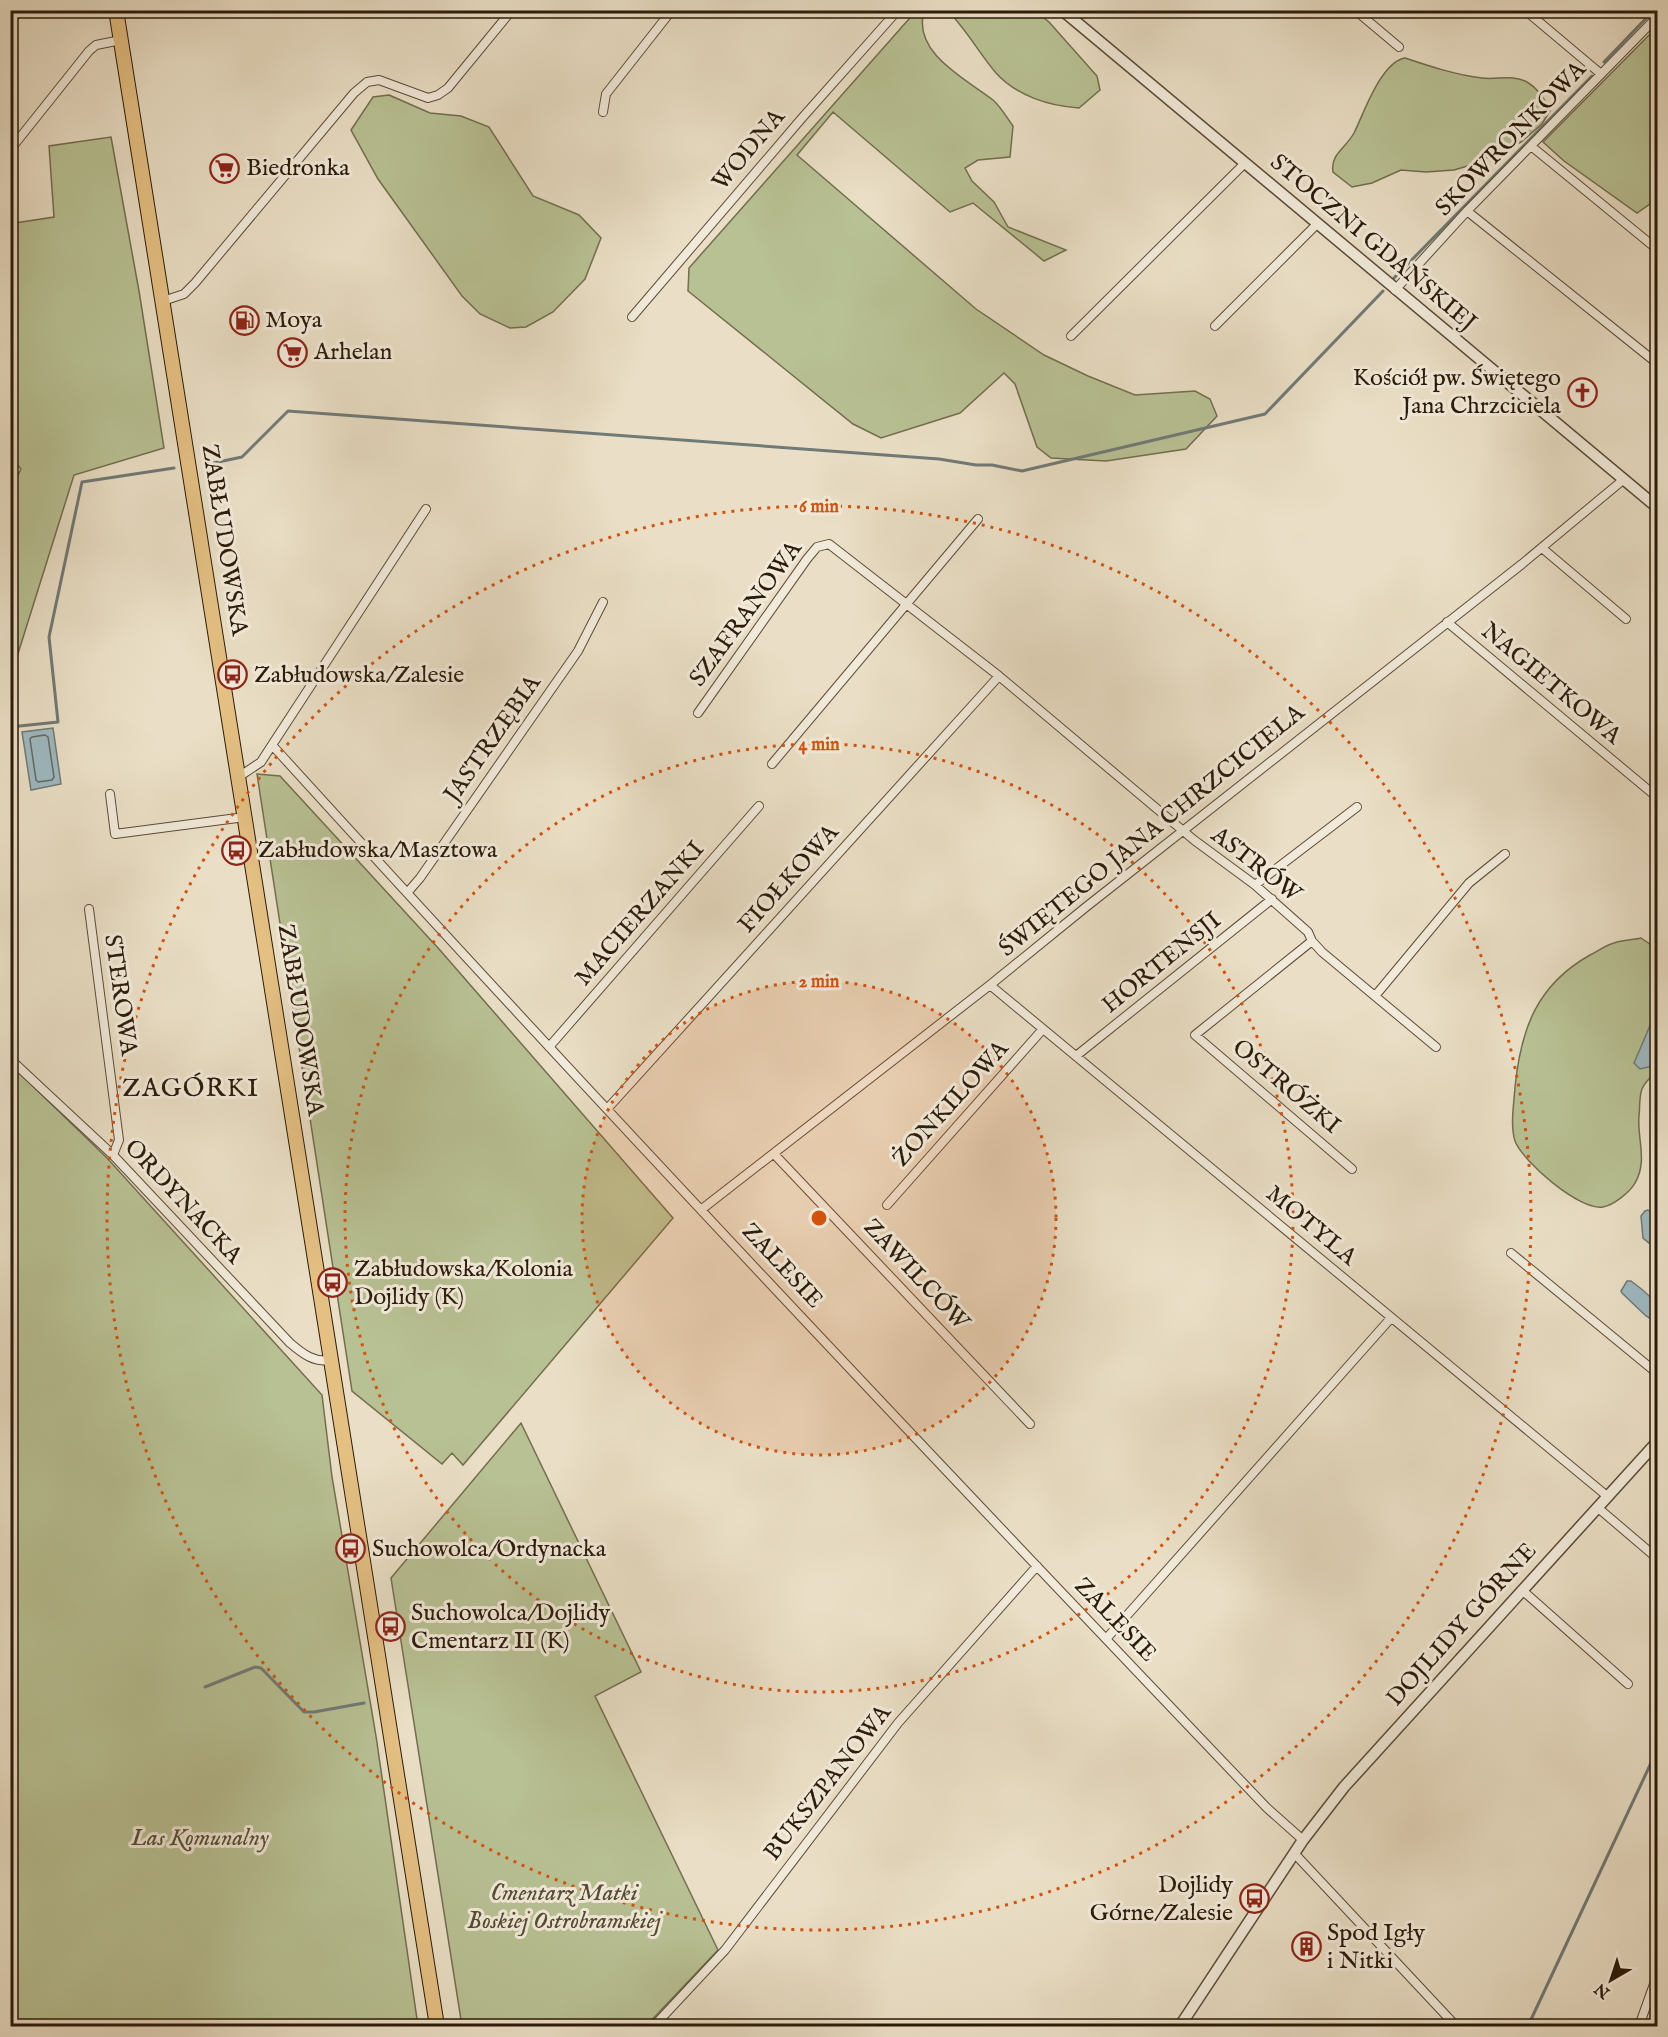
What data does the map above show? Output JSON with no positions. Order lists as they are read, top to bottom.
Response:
{
  "streets": {
    "highway": ["ZABŁUDOWSKA"],
    "street": [
      "SKOWRONKOWA",
      "WODNA",
      "STOCZNI GDAŃSKIEJ",
      "SZAFRANOWA",
      "NAGIETKOWA",
      "JASTRZĘBIA",
      "ŚWIĘTEGO JANA CHRZCICIELA",
      "ASTRÓW",
      "FIOŁKOWA",
      "MACIERZANKI",
      "HORTENSJI",
      "STEROWA",
      "OSTRÓŻKI",
      "ŻONKILOWA",
      "ORDYNACKA",
      "MOTYLA",
      "ZALESIE",
      "ZAWILCÓW",
      "DOJLIDY GÓRNE",
      "BUKSZPANOWA"
    ]
  },
  "crossings": [
    ["SKOWRONKOWA", "STOCZNI GDAŃSKIEJ"],
    ["STOCZNI GDAŃSKIEJ", "ŚWIĘTEGO JANA CHRZCICIELA"],
    ["ZABŁUDOWSKA", "ORDYNACKA"],
    ["SZAFRANOWA", "ASTRÓW"],
    ["NAGIETKOWA", "ŚWIĘTEGO JANA CHRZCICIELA"],
    ["JASTRZĘBIA", "ZALESIE"],
    ["ŚWIĘTEGO JANA CHRZCICIELA", "ASTRÓW"],
    ["ŚWIĘTEGO JANA CHRZCICIELA", "MOTYLA"],
    ["ŚWIĘTEGO JANA CHRZCICIELA", "ZALESIE"],
    ["ŚWIĘTEGO JANA CHRZCICIELA", "ZAWILCÓW"],
    ["ASTRÓW", "FIOŁKOWA"],
    ["ASTRÓW", "HORTENSJI"],
    ["ASTRÓW", "OSTRÓŻKI"],
    ["FIOŁKOWA", "ZALESIE"],
    ["MACIERZANKI", "ZALESIE"],
    ["HORTENSJI", "MOTYLA"],
    ["STEROWA", "ORDYNACKA"],
    ["ŻONKILOWA", "MOTYLA"],
    ["MOTYLA", "DOJLIDY GÓRNE"],
    ["ZALESIE", "DOJLIDY GÓRNE"],
    ["ZALESIE", "BUKSZPANOWA"]
  ],
  "districts": ["ZAGÓRKI"],
  "parks": ["Las Komunalny", "Cmentarz Matki Boskiej Ostrobramskiej"],
  "places": {
    "supermarket": ["Biedronka", "Arhelan"],
    "fuel station": ["Moya"],
    "church": ["Kościół pw. Świętego Jana Chrzciciela"],
    "bus stop": [
      "Zabłudowska/Zalesie",
      "Zabłudowska/Masztowa",
      "Zabłudowska/Kolonia Dojlidy (K)",
      "Suchowolca/Ordynacka",
      "Suchowolca/Dojlidy Cmentarz II (K)",
      "Dojlidy Górne/Zalesie"
    ],
    "building": ["Spod Igły i Nitki"]
  },
  "north": "bottom left",
  "rings": ["6 min", "4 min", "2 min"]
}
